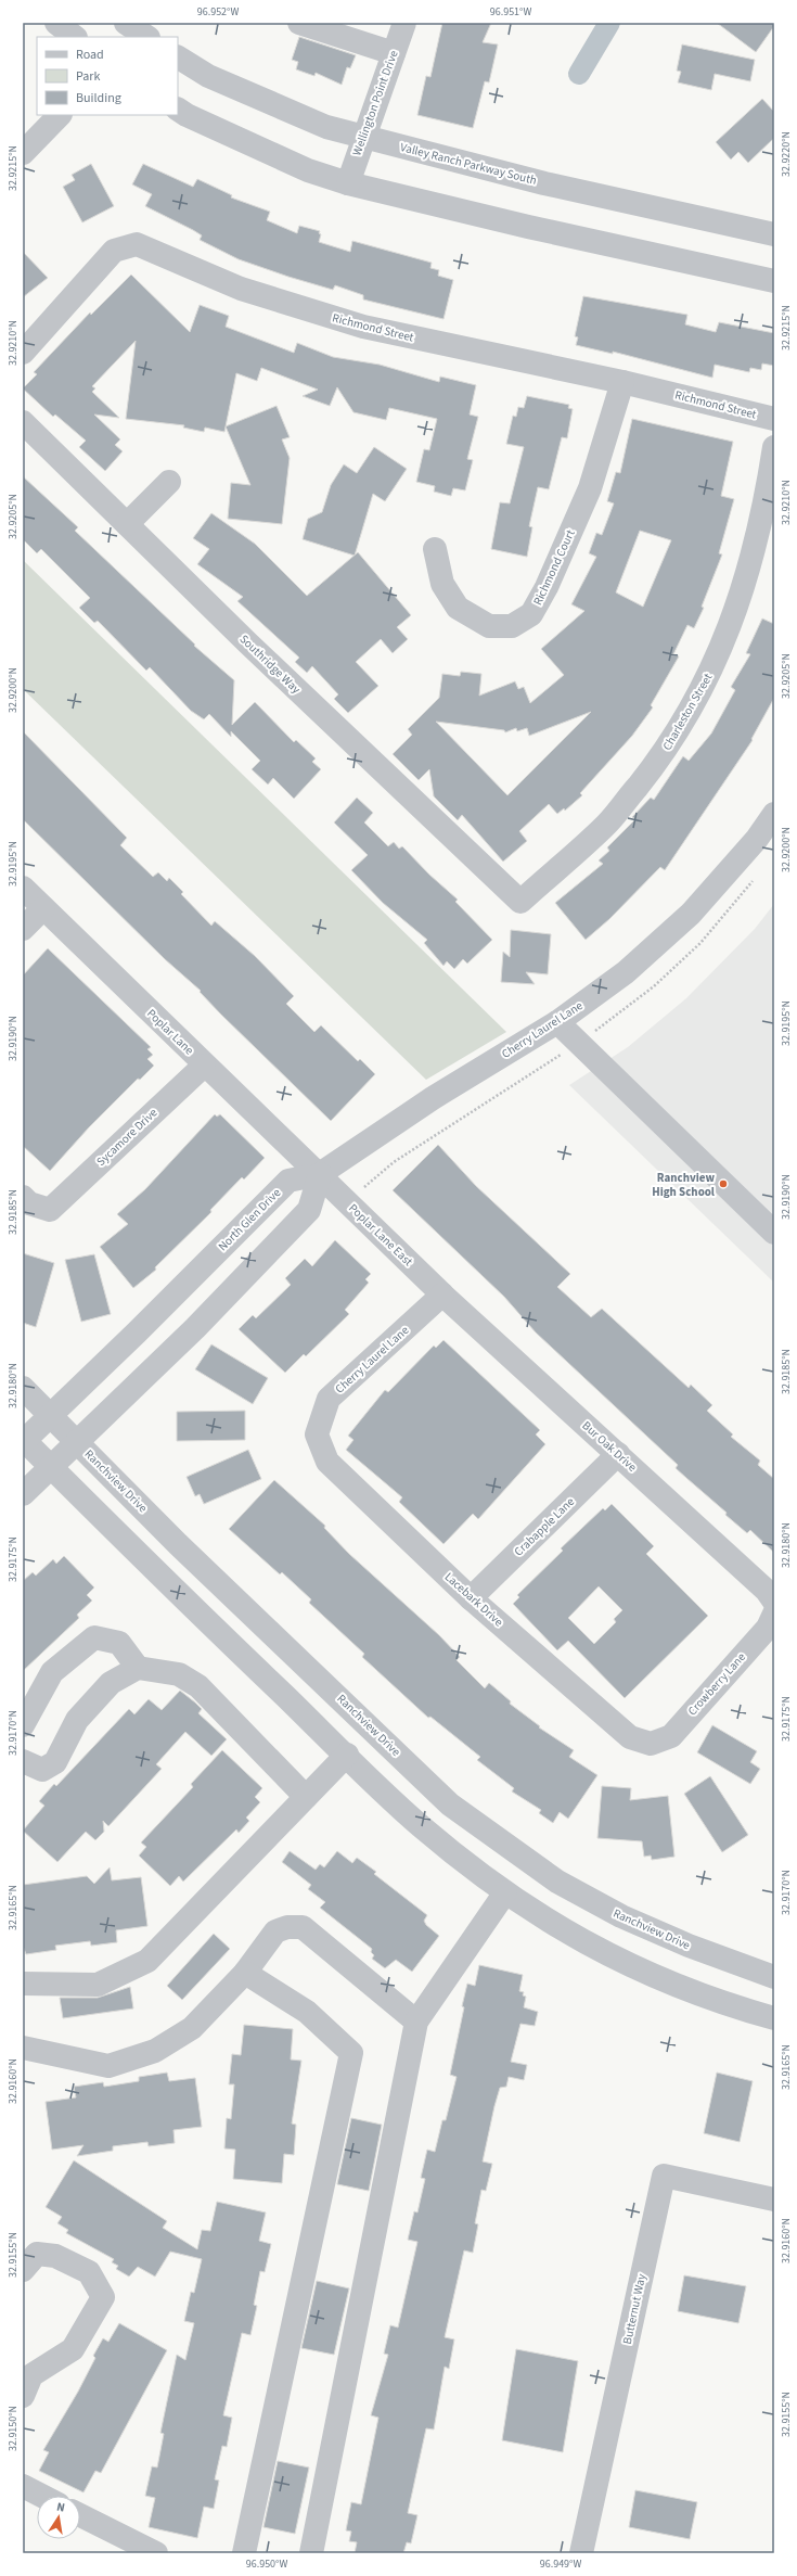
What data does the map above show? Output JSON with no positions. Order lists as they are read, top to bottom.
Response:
{
  "streets": {
    "street": [
      "Wellington Point Drive",
      "Valley Ranch Parkway South",
      "Richmond Street",
      "Richmond Court",
      "Southridge Way",
      "Charleston Street",
      "Cherry Laurel Lane",
      "Poplar Lane",
      "Sycamore Drive",
      "North Glen Drive",
      "Poplar Lane East",
      "Bur Oak Drive",
      "Ranchview Drive",
      "Crabapple Lane",
      "Lacebark Drive",
      "Crowberry Lane",
      "Butternut Way"
    ]
  },
  "crossings": [
    ["Wellington Point Drive", "Valley Ranch Parkway South"],
    ["Richmond Street", "Richmond Court"],
    ["Southridge Way", "Charleston Street"],
    ["Cherry Laurel Lane", "Poplar Lane"],
    ["Cherry Laurel Lane", "North Glen Drive"],
    ["Cherry Laurel Lane", "Poplar Lane East"],
    ["Cherry Laurel Lane", "Bur Oak Drive"],
    ["Cherry Laurel Lane", "Lacebark Drive"],
    ["Poplar Lane", "Sycamore Drive"],
    ["Poplar Lane", "North Glen Drive"],
    ["Poplar Lane", "Poplar Lane East"],
    ["North Glen Drive", "Poplar Lane East"],
    ["North Glen Drive", "Ranchview Drive"],
    ["Poplar Lane East", "Bur Oak Drive"],
    ["Bur Oak Drive", "Crabapple Lane"],
    ["Crabapple Lane", "Lacebark Drive"],
    ["Lacebark Drive", "Crowberry Lane"]
  ],
  "places": ["Ranchview High School"],
  "legend": ["Road", "Park", "Building"],
  "north": "top",
  "coordinates": [
    "96.952°W",
    "96.951°W",
    "32.9220°N",
    "32.9215°N",
    "32.9210°N",
    "32.9205°N",
    "32.9200°N",
    "32.9195°N",
    "32.9190°N",
    "32.9185°N",
    "32.9180°N",
    "32.9175°N",
    "32.9170°N",
    "32.9165°N",
    "32.9160°N",
    "32.9155°N",
    "32.9150°N",
    "96.950°W",
    "96.949°W"
  ]
}
